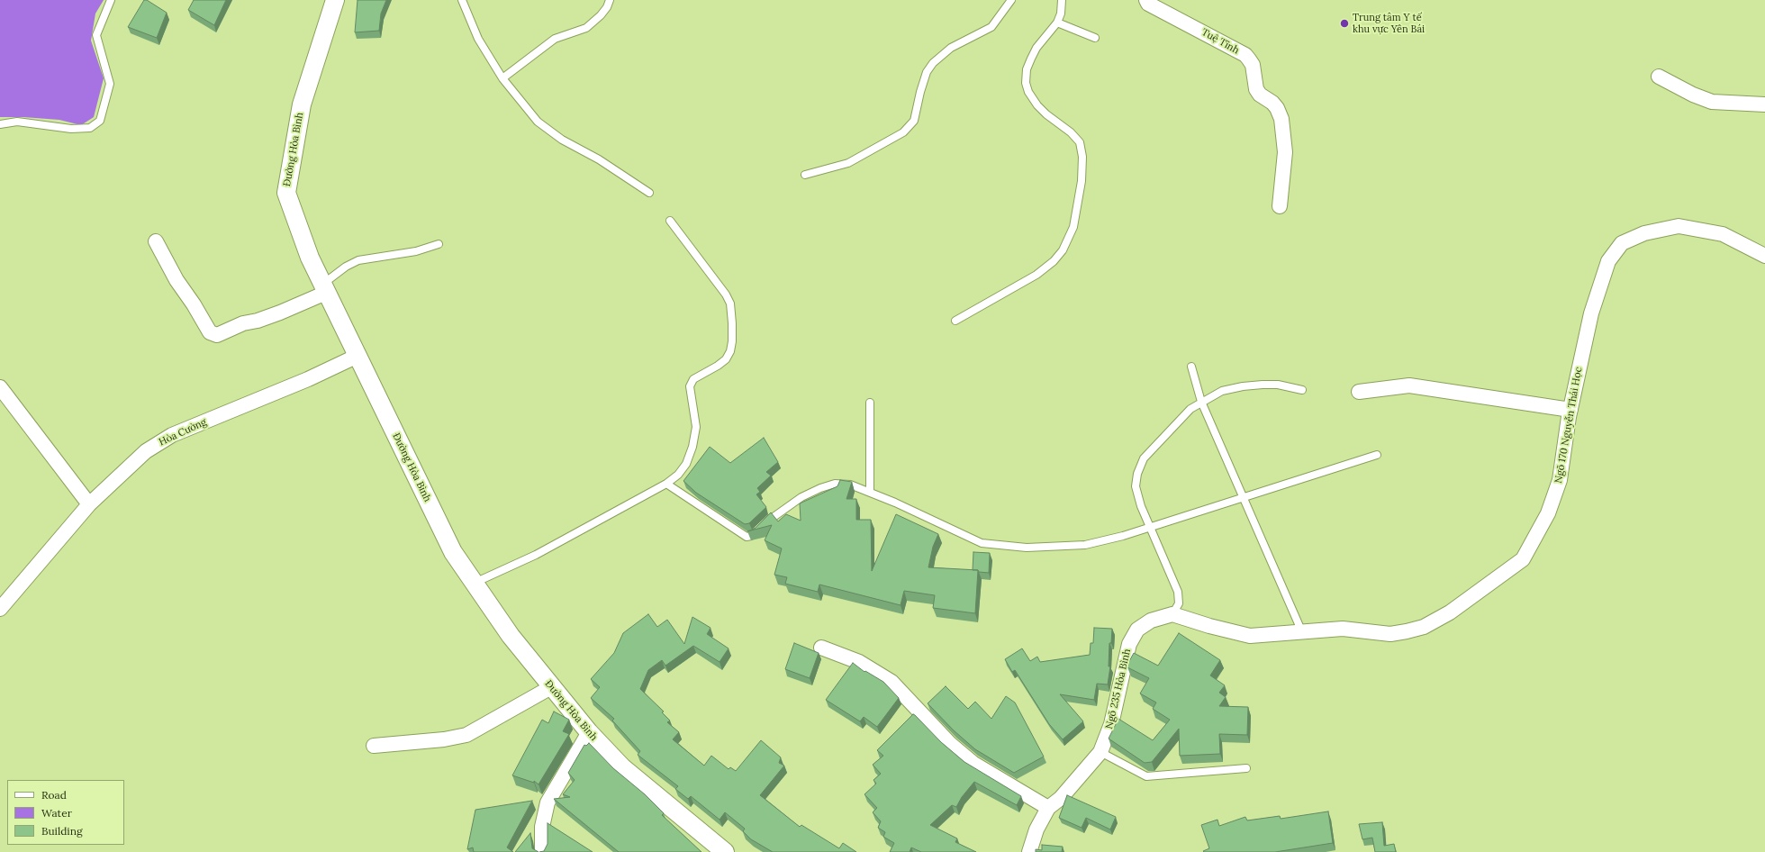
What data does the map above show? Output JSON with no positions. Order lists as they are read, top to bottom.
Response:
{
  "streets": {
    "street": [
      "Tuệ Tĩnh",
      "Đường Hòa Bình",
      "Ngõ 170 Nguyễn Thái Học",
      "Hòa Cường",
      "Ngõ 235 Hòa Bình"
    ]
  },
  "crossings": [
    ["Đường Hòa Bình", "Hòa Cường"]
  ],
  "places": ["Trung tâm Y tế khu vực Yên Bái"],
  "legend": ["Road", "Water", "Building"]
}
